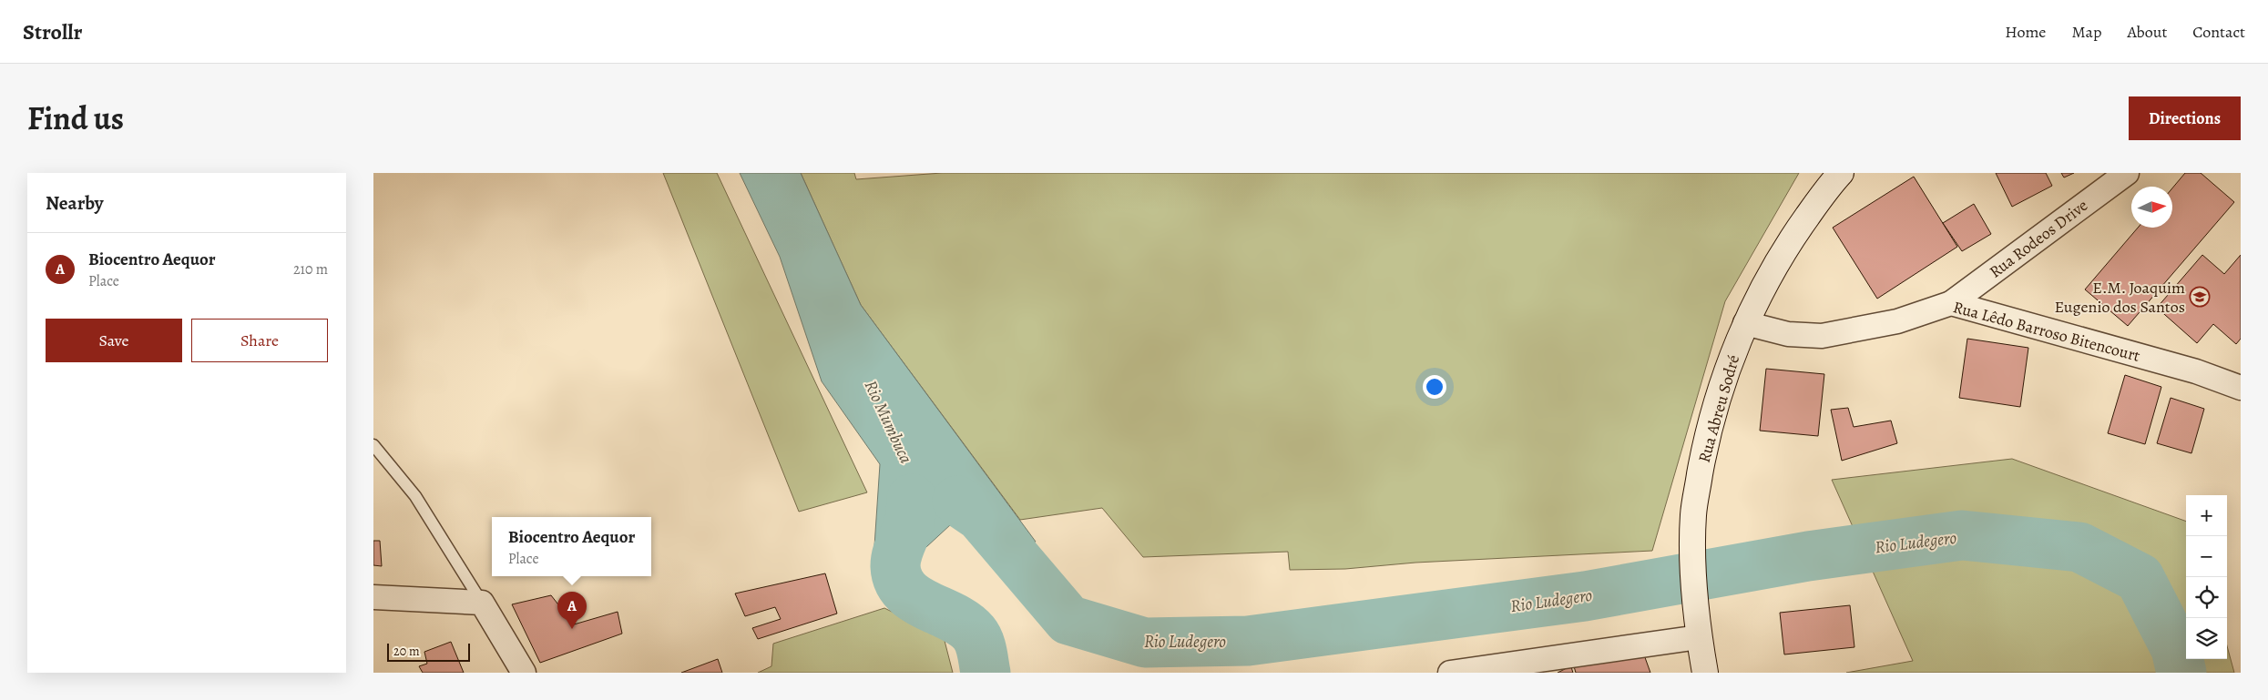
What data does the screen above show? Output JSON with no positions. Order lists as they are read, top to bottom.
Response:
{
  "streets": {
    "main road": ["Rua Abreu Sodré"],
    "street": ["Rua Rodeos Drive", "Rua Lêdo Barroso Bitencourt"]
  },
  "crossings": [
    ["Rua Rodeos Drive", "Rua Lêdo Barroso Bitencourt"],
    ["Rua Lêdo Barroso Bitencourt", "Rua Abreu Sodré"]
  ],
  "water": ["Rio Mumbuca", "Rio Ludegero"],
  "places": {
    "school or university": ["E.M. Joaquim Eugenio dos Santos"]
  },
  "scale_bar": "20 m",
  "north": "right",
  "page": {
    "header": "Strollr",
    "nav": [
      "Home",
      "Map",
      "About",
      "Contact"
    ],
    "title": "Find us",
    "buttons": [
      "Directions",
      ["Save", "Share"]
    ],
    "heading": "Nearby",
    "list": [
      {
        "mark": "A",
        "name": "Biocentro Aequor",
        "note": "Place",
        "value": "210 m"
      }
    ],
    "map_buttons": ["+", "−"],
    "popup": ["Biocentro Aequor", "Place"],
    "pins": "A",
    "scale": "20 m"
  }
}
